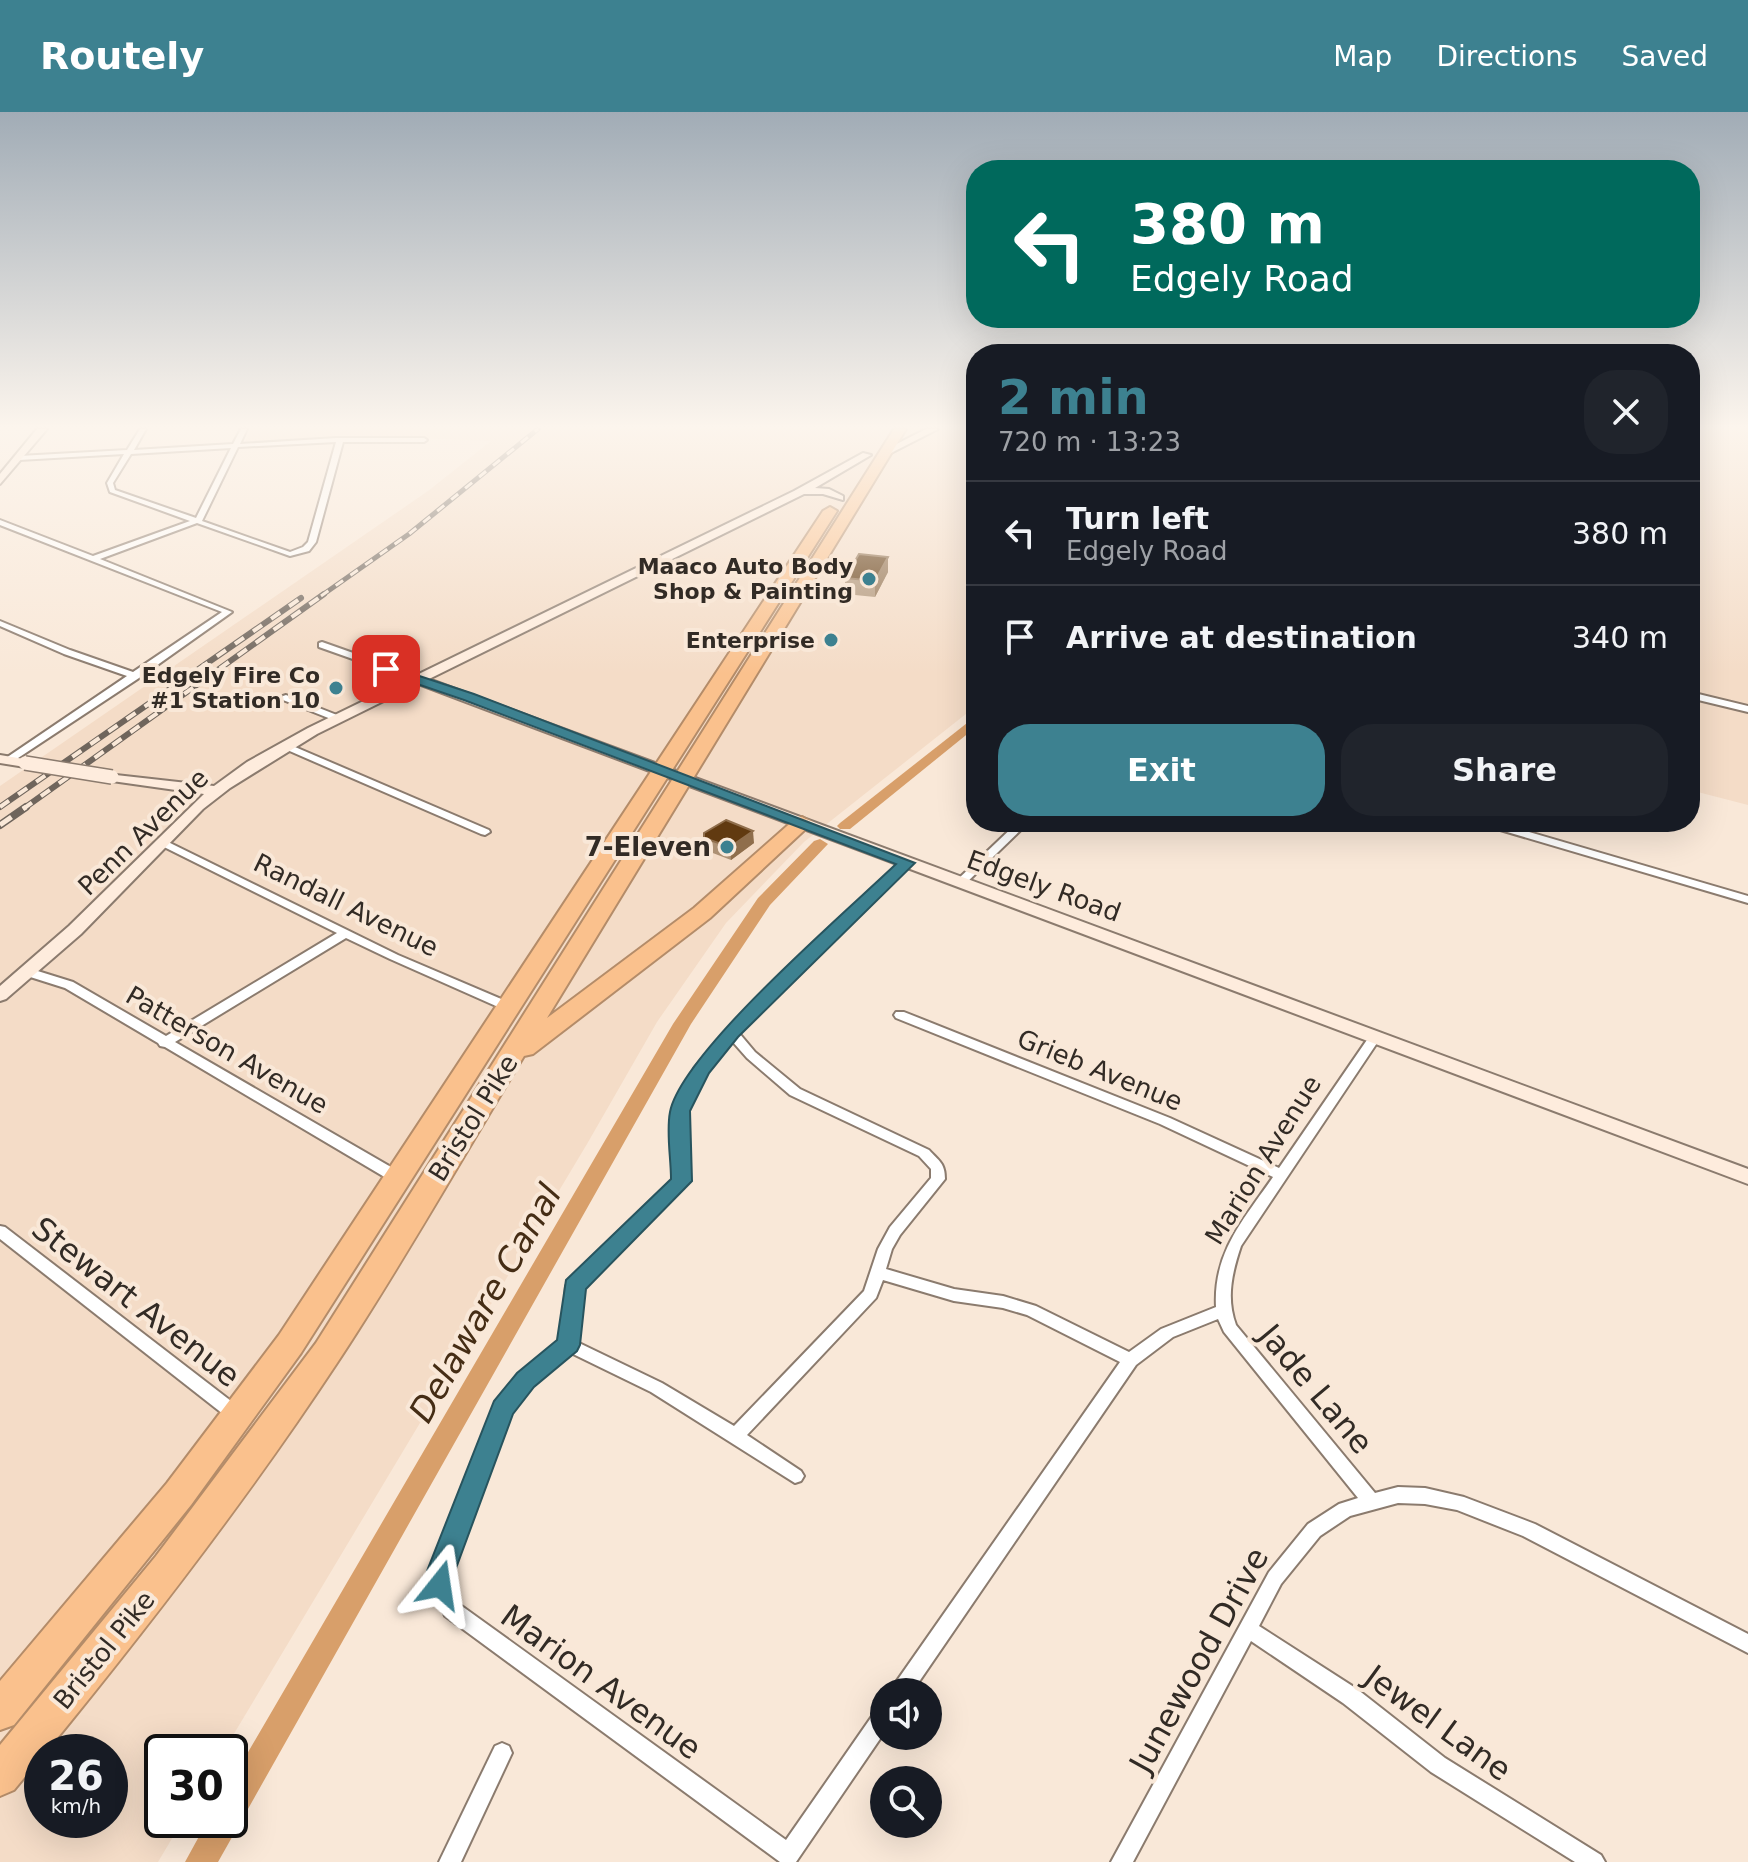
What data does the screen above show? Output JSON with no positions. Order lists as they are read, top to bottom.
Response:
{
  "streets": {
    "highway": ["Bristol Pike"],
    "street": [
      "Penn Avenue",
      "Edgely Road",
      "Randall Avenue",
      "Patterson Avenue",
      "Grieb Avenue",
      "Marion Avenue",
      "Stewart Avenue",
      "Jade Lane",
      "Junewood Drive",
      "Jewel Lane"
    ]
  },
  "crossings": [
    ["Penn Avenue", "Edgely Road"],
    ["Penn Avenue", "Randall Avenue"],
    ["Penn Avenue", "Patterson Avenue"],
    ["Edgely Road", "Bristol Pike"],
    ["Edgely Road", "Marion Avenue"],
    ["Randall Avenue", "Bristol Pike"],
    ["Patterson Avenue", "Bristol Pike"],
    ["Grieb Avenue", "Marion Avenue"],
    ["Bristol Pike", "Stewart Avenue"],
    ["Marion Avenue", "Jade Lane"],
    ["Jade Lane", "Junewood Drive"],
    ["Junewood Drive", "Jewel Lane"]
  ],
  "water": ["Delaware Canal"],
  "places": [
    "Maaco Auto Body Shop & Painting",
    "Enterprise",
    "Edgely Fire Co #1 Station 10",
    "7-Eleven"
  ],
  "page": {
    "header": "Routely",
    "nav": ["Map", "Directions", "Saved"],
    "turn": ["380 m", "Edgely Road"],
    "heading": ["2 min", "720 m · 13:23"],
    "list": [
      {
        "name": "Turn left",
        "note": "Edgely Road",
        "value": "380 m"
      },
      {
        "name": "Arrive at destination",
        "value": "340 m"
      }
    ],
    "buttons": ["Exit", "Share"],
    "speed": "26 km/h",
    "limit": "30"
  }
}
